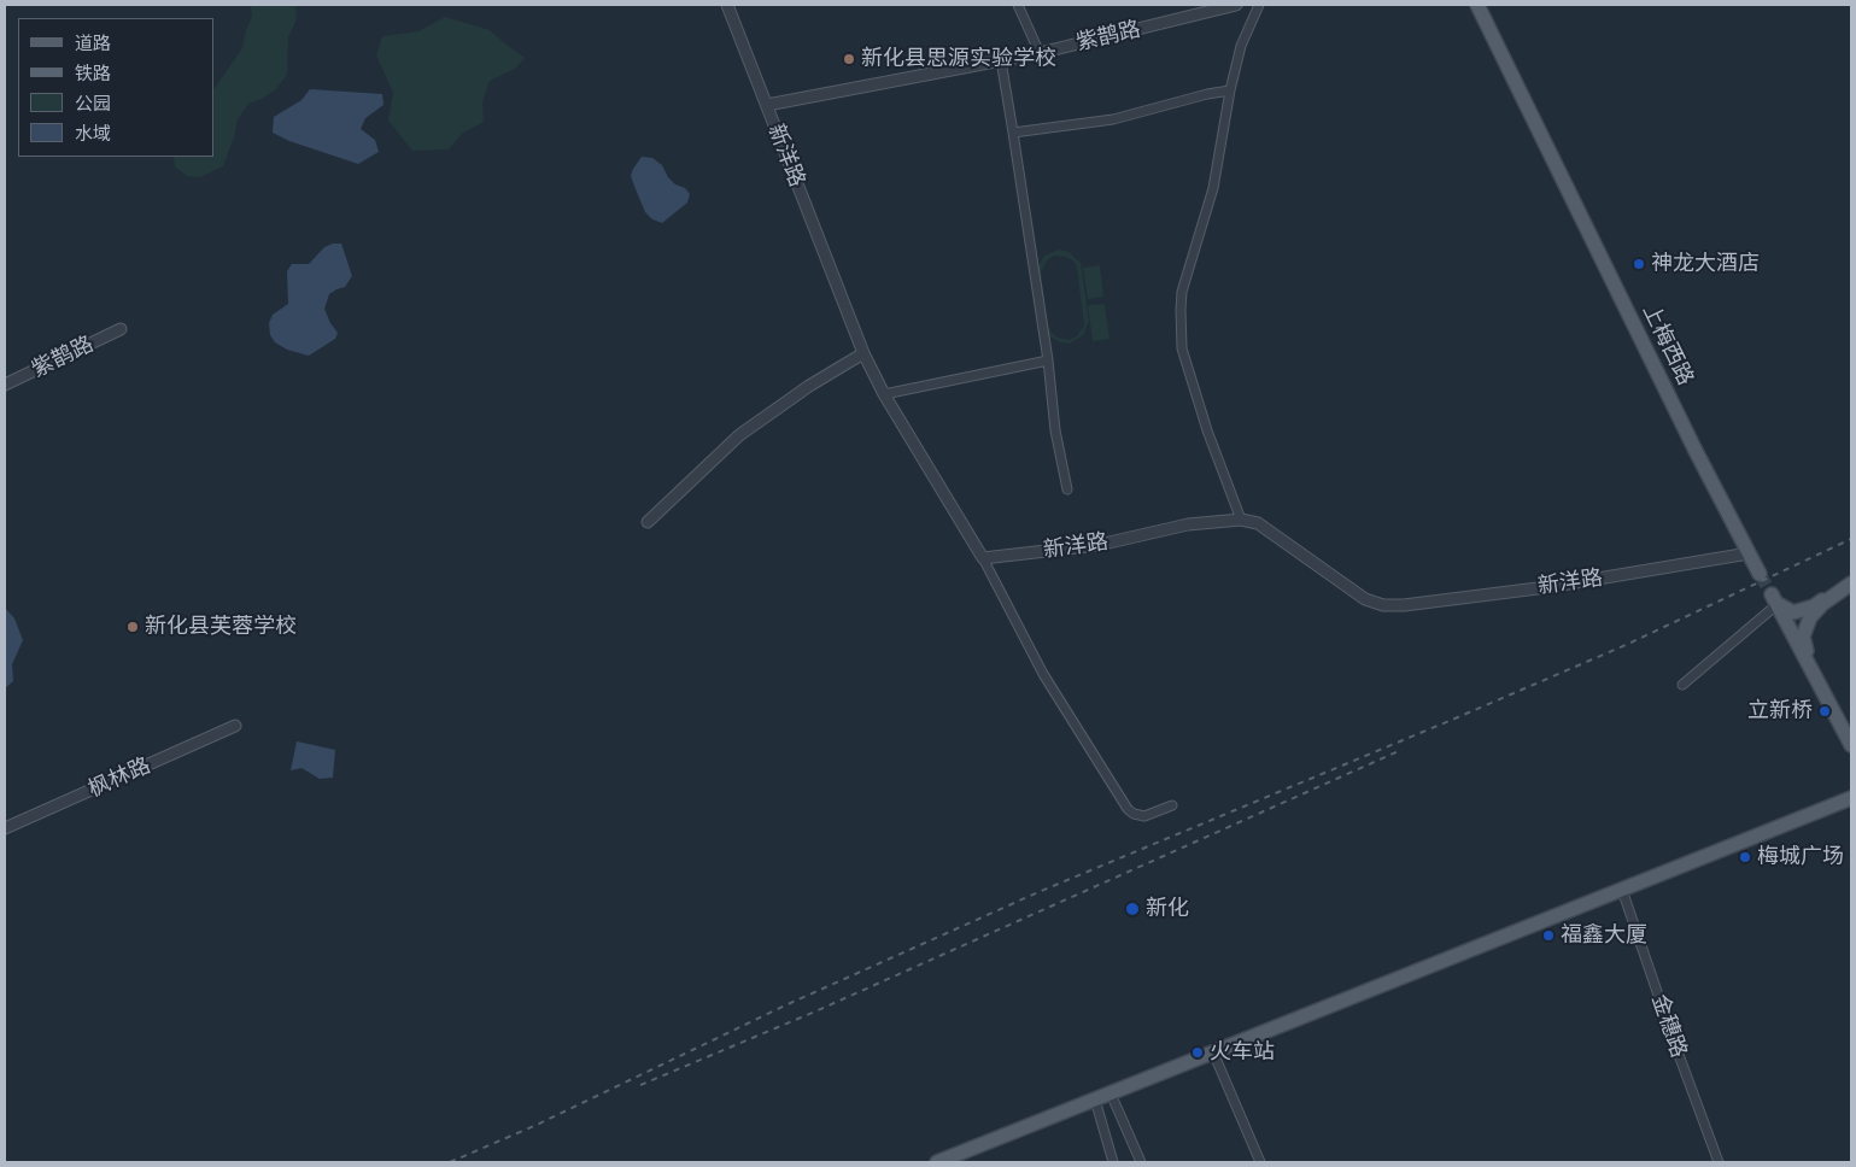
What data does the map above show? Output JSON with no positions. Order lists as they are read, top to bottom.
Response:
{
  "streets": {
    "main road": ["上梅西路"],
    "street": [
      "紫鹊路",
      "新洋路",
      "枫林路",
      "金穗路"
    ]
  },
  "crossings": [
    ["紫鹊路", "新洋路"],
    ["新洋路", "上梅西路"]
  ],
  "places": [
    "新化县思源实验学校",
    "神龙大酒店",
    "新化县芙蓉学校",
    "立新桥",
    "梅城广场",
    "新化",
    "福鑫大厦",
    "火车站"
  ],
  "legend": [
    "道路",
    "铁路",
    "公园",
    "水域"
  ]
}
